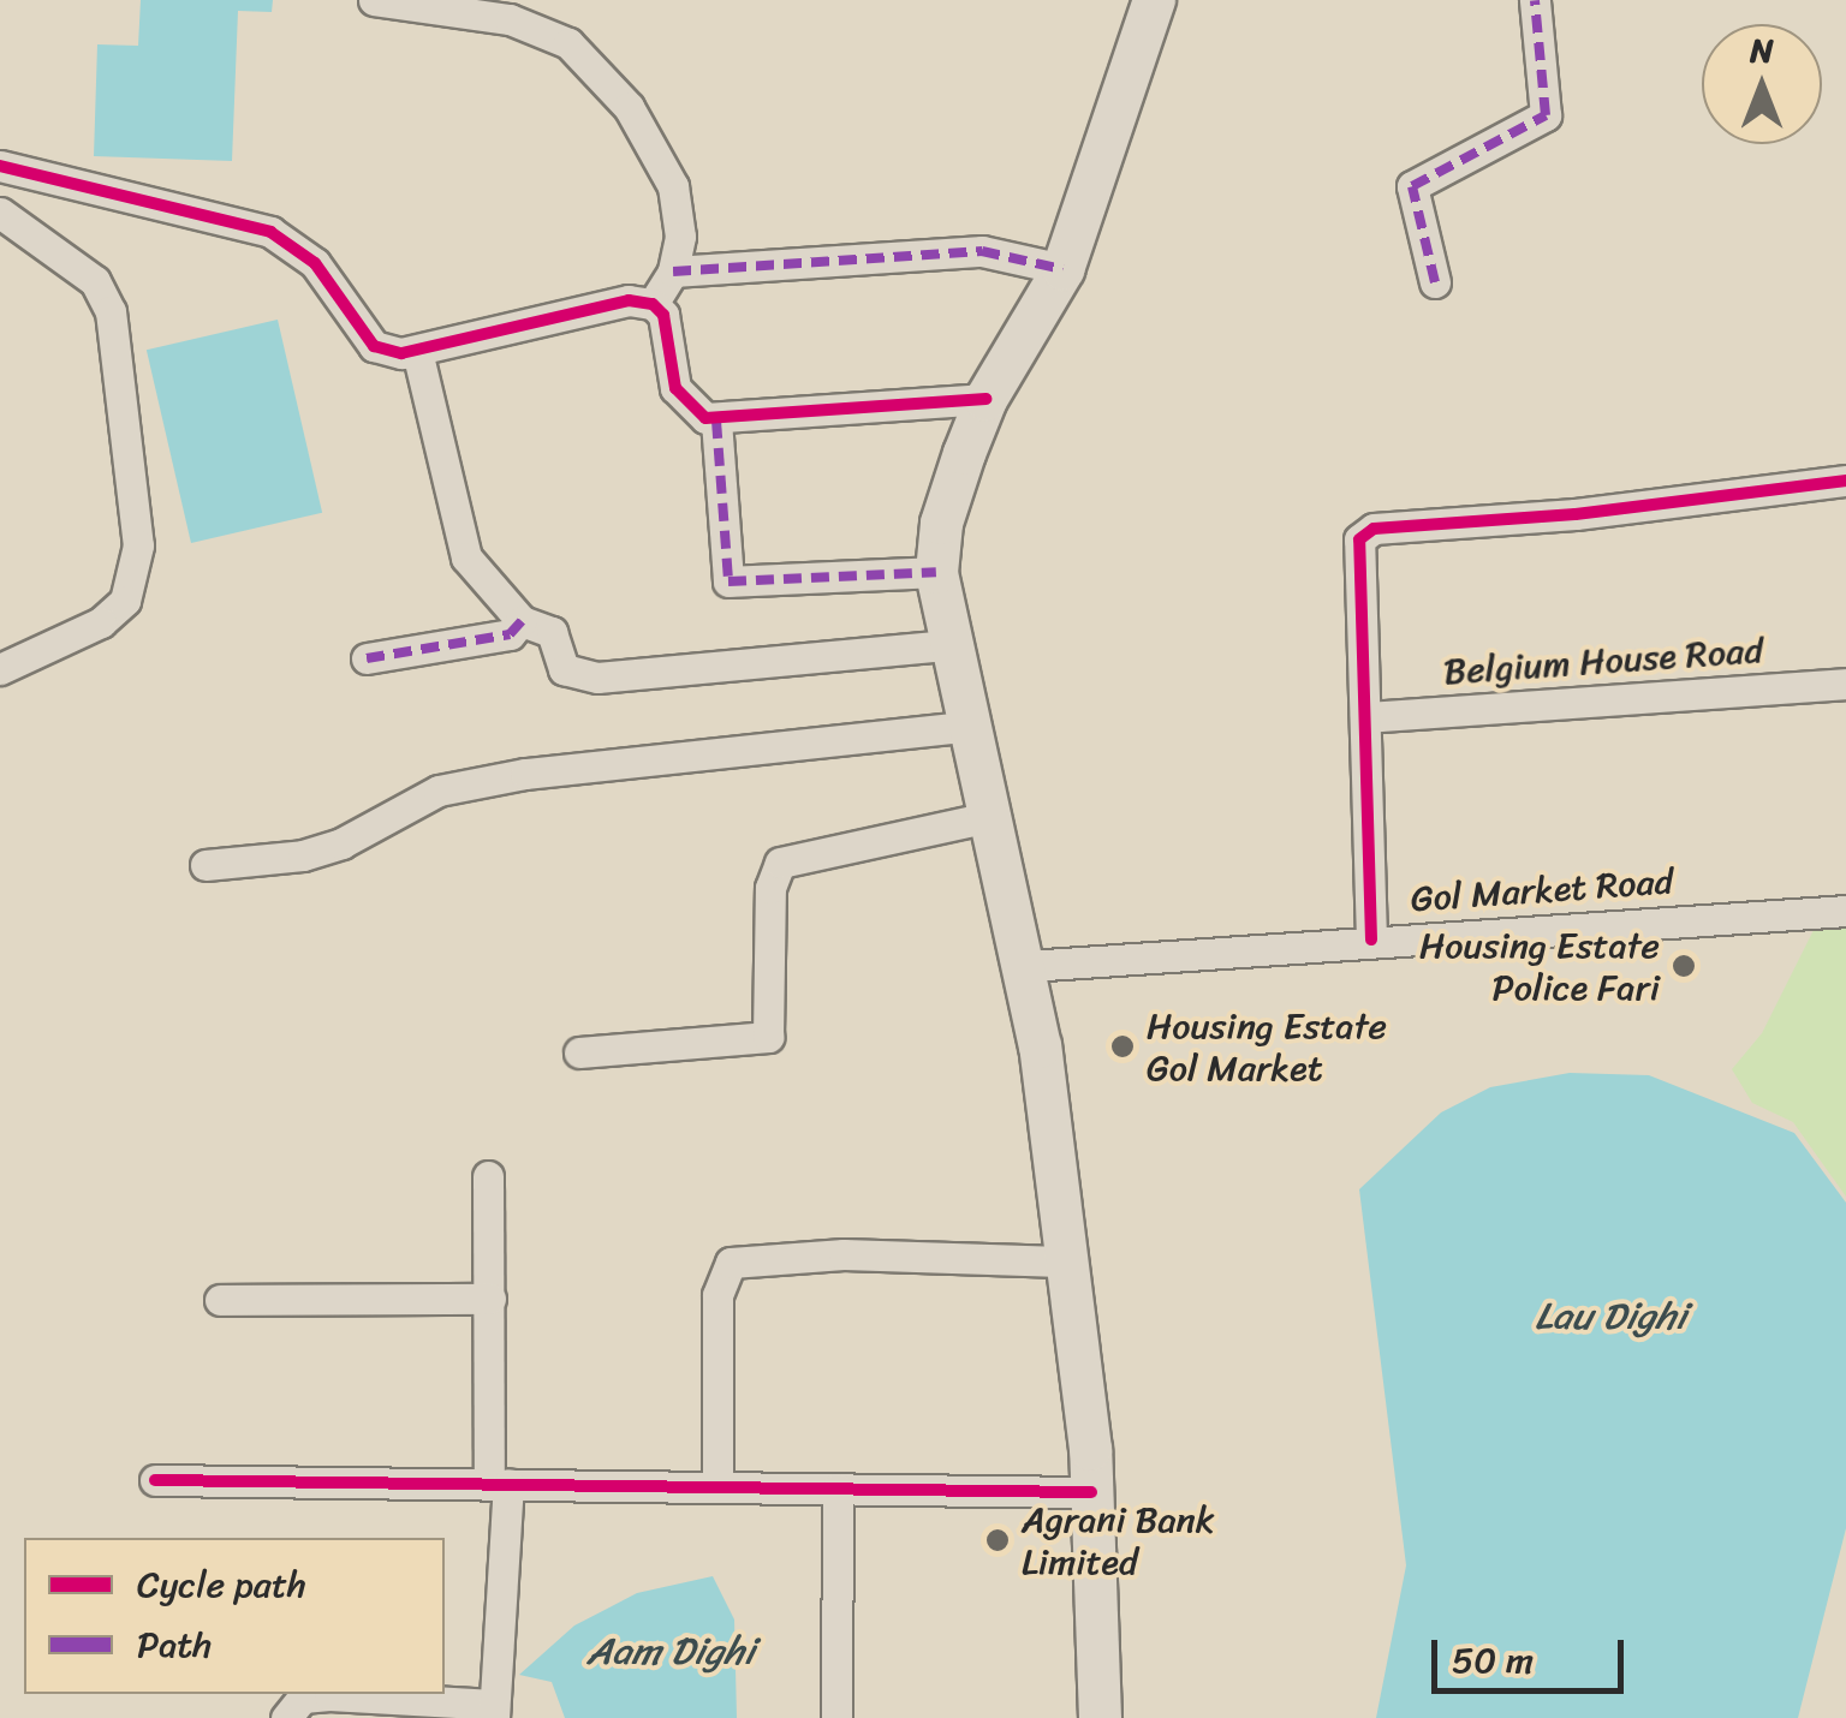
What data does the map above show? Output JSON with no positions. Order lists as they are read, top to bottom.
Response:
{
  "streets": {
    "street": ["Belgium House Road", "Gol Market Road"]
  },
  "water": ["Lau Dighi", "Aam Dighi"],
  "places": ["Housing Estate Police Fari", "Housing Estate Gol Market", "Agrani Bank Limited"],
  "legend": ["Cycle path", "Path"],
  "scale_bar": "50 m",
  "north": "top"
}
